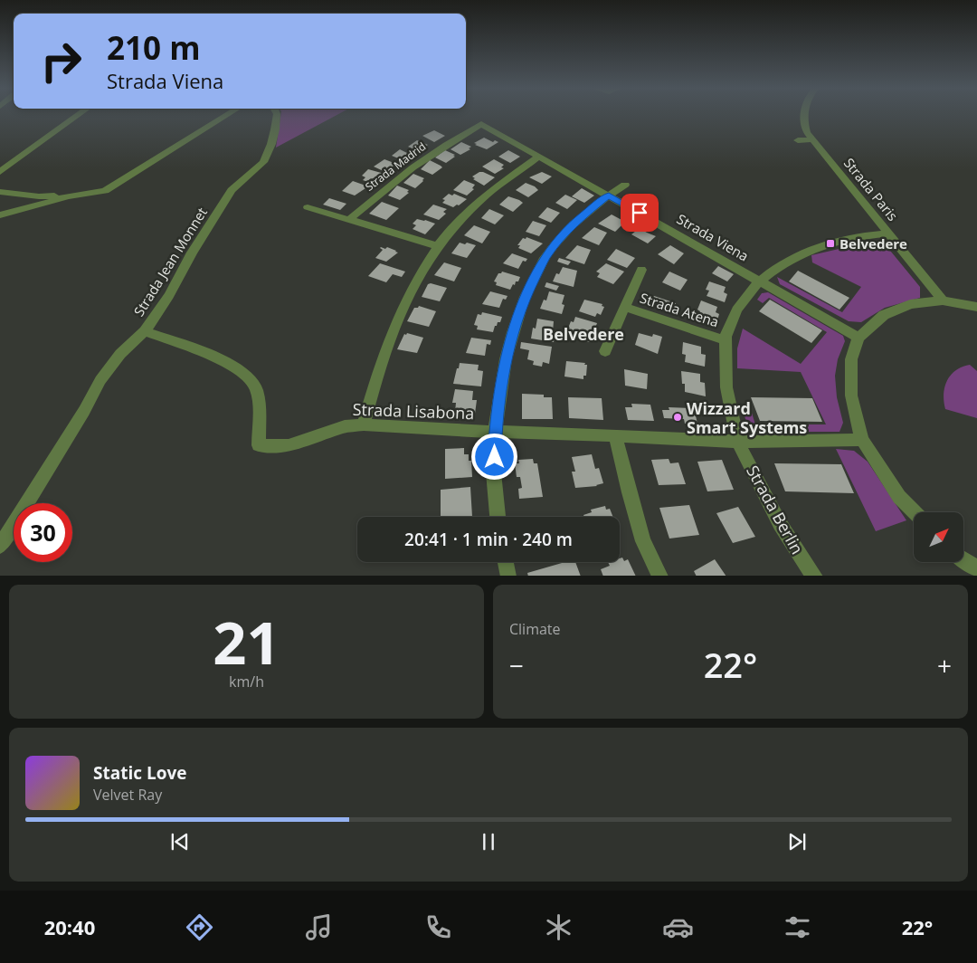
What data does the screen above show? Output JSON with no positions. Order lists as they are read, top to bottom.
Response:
{
  "streets": {
    "street": [
      "Strada Madrid",
      "Strada Paris",
      "Strada Viena",
      "Strada Jean Monnet",
      "Strada Atena",
      "Strada Lisabona",
      "Strada Berlin"
    ]
  },
  "crossings": [
    ["Strada Madrid", "Strada Viena"],
    ["Strada Viena", "Strada Berlin"],
    ["Strada Jean Monnet", "Strada Lisabona"],
    ["Strada Atena", "Strada Berlin"],
    ["Strada Lisabona", "Strada Berlin"]
  ],
  "districts": ["Belvedere"],
  "places": {
    "transit": ["Belvedere"],
    "other": ["Wizzard Smart Systems"]
  },
  "north": "top right",
  "page": {
    "turn": ["210 m", "Strada Viena"],
    "limit": "30",
    "trip": "20:41 · 1 min · 240 m",
    "tile": [
      ["21", "km/h"],
      "Climate"
    ],
    "heat": ["−", "22°", "+"],
    "song": ["Static Love", "Velvet Ray"],
    "tabs": ["20:40", "22°"]
  }
}
